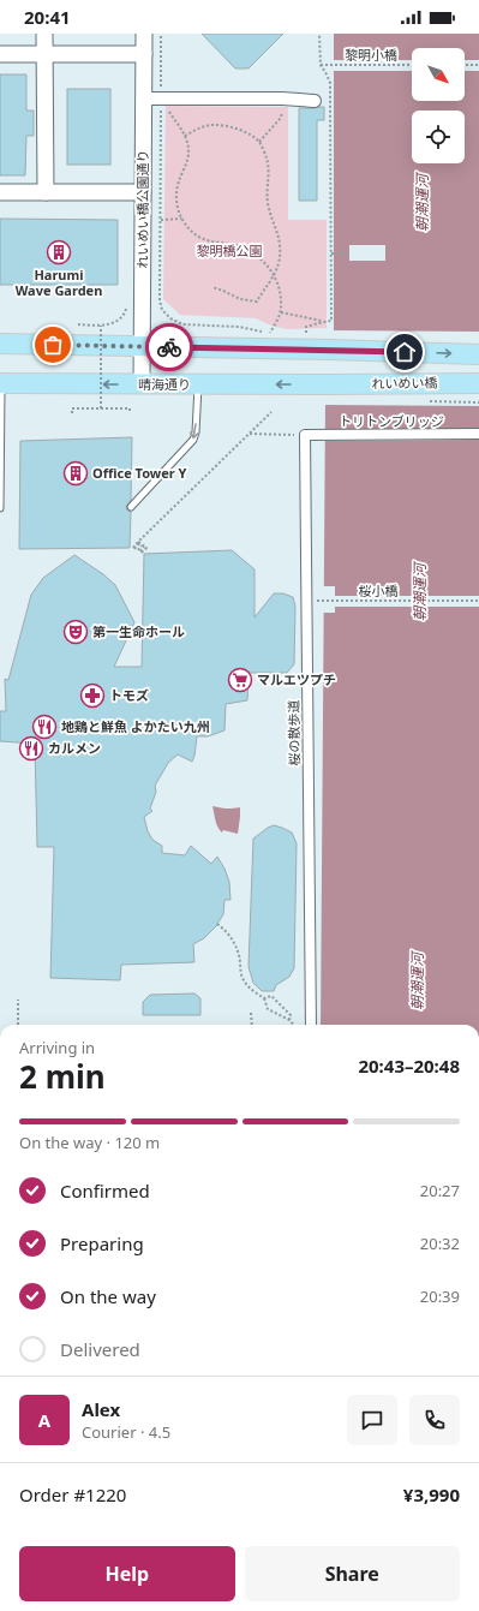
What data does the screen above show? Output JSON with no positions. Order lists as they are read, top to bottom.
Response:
{
  "streets": {
    "main road": ["れいめい橋", "晴海通り"],
    "street": ["れいめい橋公園通り", "トリトンブリッジ", "桜の散歩道"],
    "path": ["黎明小橋", "桜小橋"]
  },
  "crossings": [
    ["れいめい橋公園通り", "晴海通り"],
    ["れいめい橋", "晴海通り"],
    ["トリトンブリッジ", "桜の散歩道"],
    ["桜小橋", "桜の散歩道"]
  ],
  "water": ["朝潮運河"],
  "parks": ["黎明橋公園"],
  "places": {
    "building": ["Harumi Wave Garden", "Office Tower Y"],
    "theatre": ["第一生命ホール"],
    "supermarket": ["マルエツプチ"],
    "pharmacy": ["トモズ"],
    "restaurant": ["地鶏と鮮魚 よかたい九州", "カルメン"]
  },
  "north": "bottom right",
  "page": {
    "status": "20:41",
    "heading": ["2 min", "Arriving in", "20:43–20:48"],
    "panel": [
      "Alex",
      "Courier · 4.5",
      "Order #1220",
      "¥3,990"
    ],
    "bar": "On the way · 120 m",
    "list": [
      ["Confirmed", "20:27"],
      ["Preparing", "20:32"],
      ["On the way", "20:39"],
      "Delivered"
    ],
    "round": "A",
    "buttons": ["Help", "Share"]
  }
}
